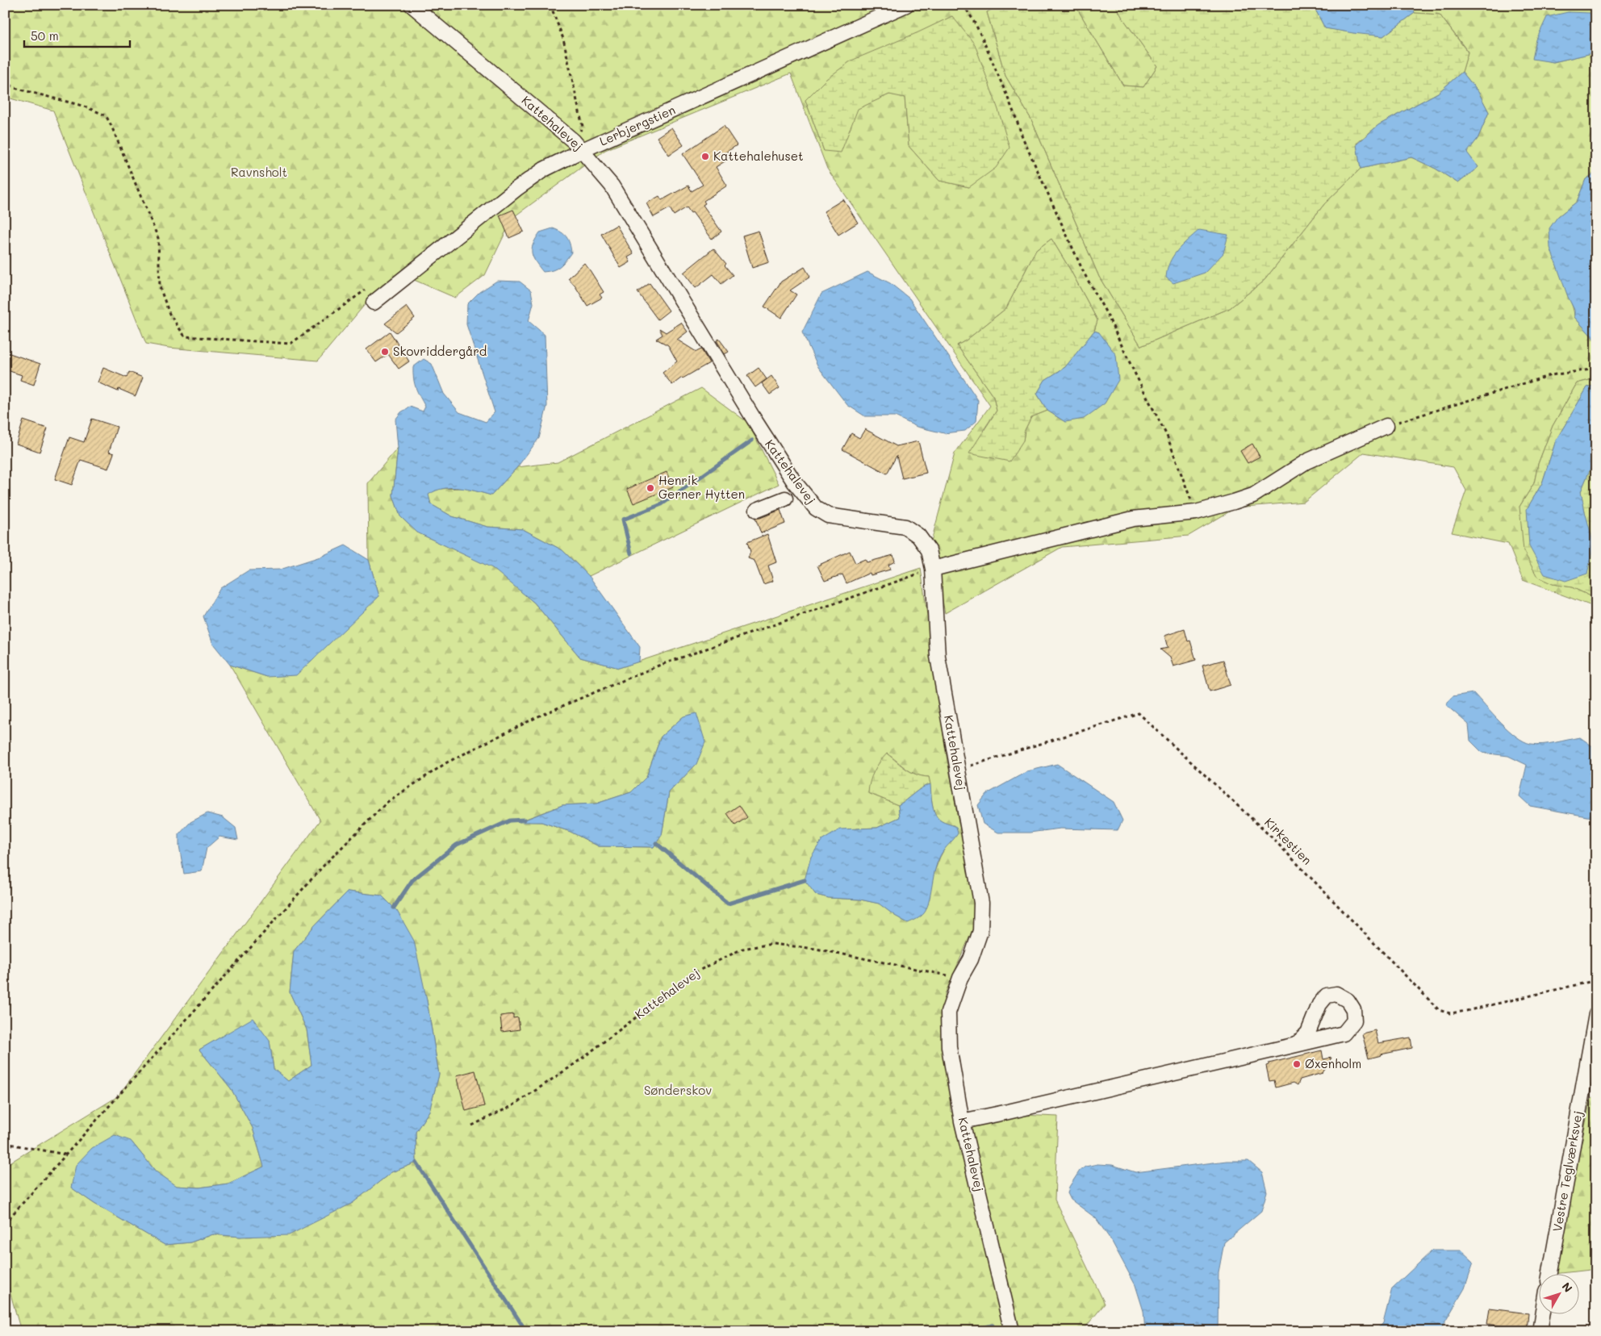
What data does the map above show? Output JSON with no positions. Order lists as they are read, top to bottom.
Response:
{
  "streets": {
    "street": ["Kattehalevej", "Lerbjergstien", "Vestre Teglværksvej"],
    "path": ["Kirkestien"]
  },
  "crossings": [
    ["Kattehalevej", "Lerbjergstien"],
    ["Kattehalevej", "Kirkestien"]
  ],
  "parks": ["Ravnsholt", "Sønderskov"],
  "places": [
    "Kattehalehuset",
    "Skovriddergård",
    "Henrik Gerner Hytten",
    "Øxenholm"
  ],
  "scale_bar": "50 m",
  "north": "top right"
}
